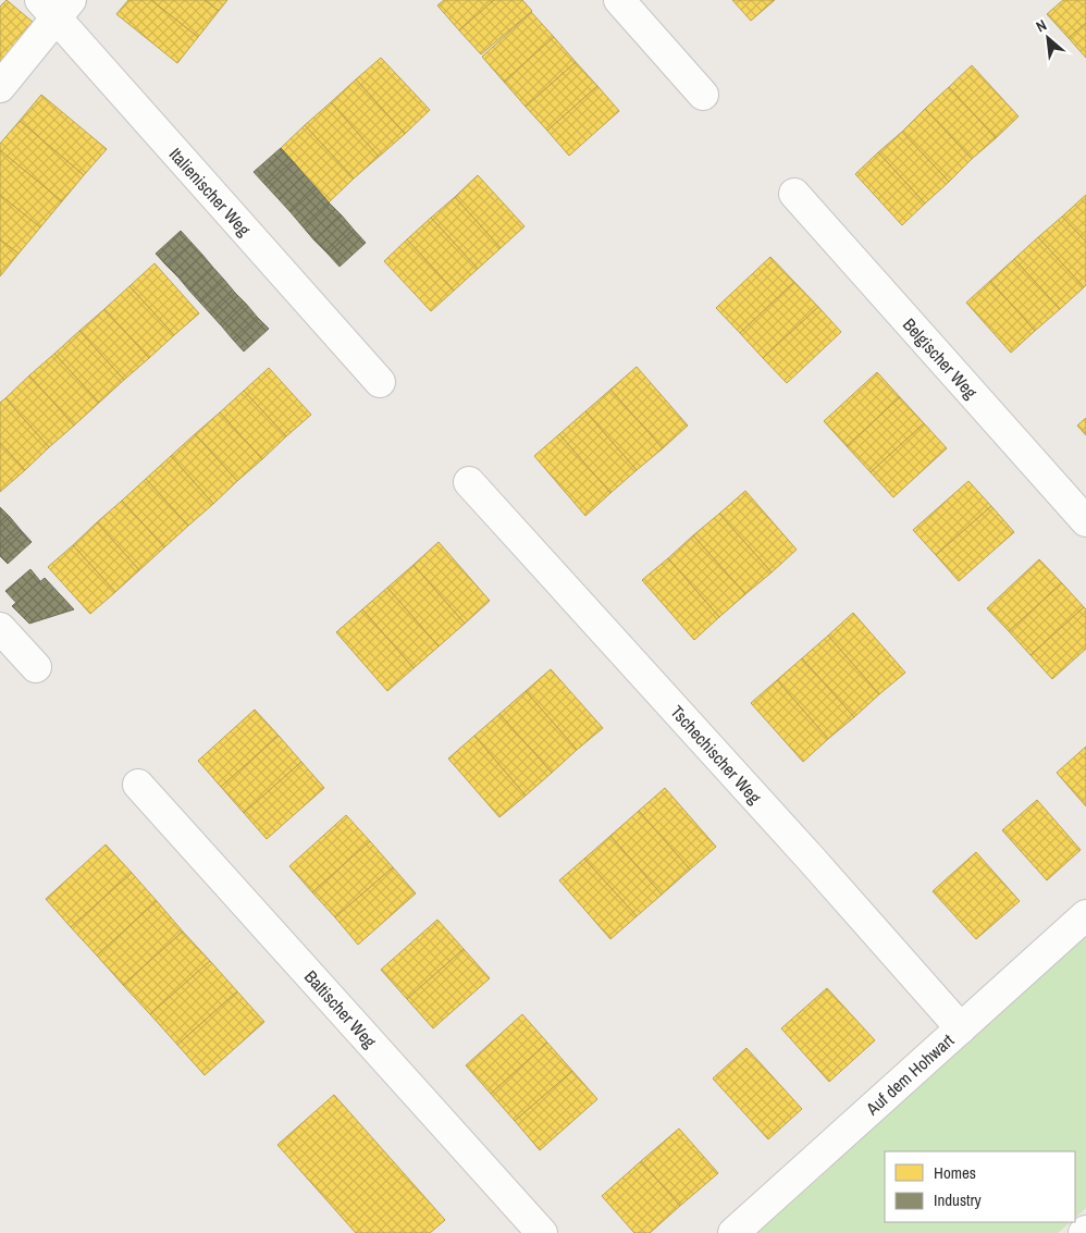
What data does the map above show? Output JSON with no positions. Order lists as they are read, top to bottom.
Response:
{
  "streets": {
    "street": [
      "Italienischer Weg",
      "Belgischer Weg",
      "Tschechischer Weg",
      "Baltischer Weg",
      "Auf dem Hohwart"
    ]
  },
  "crossings": [
    ["Tschechischer Weg", "Auf dem Hohwart"]
  ],
  "legend": ["Homes", "Industry"],
  "north": "top left"
}
